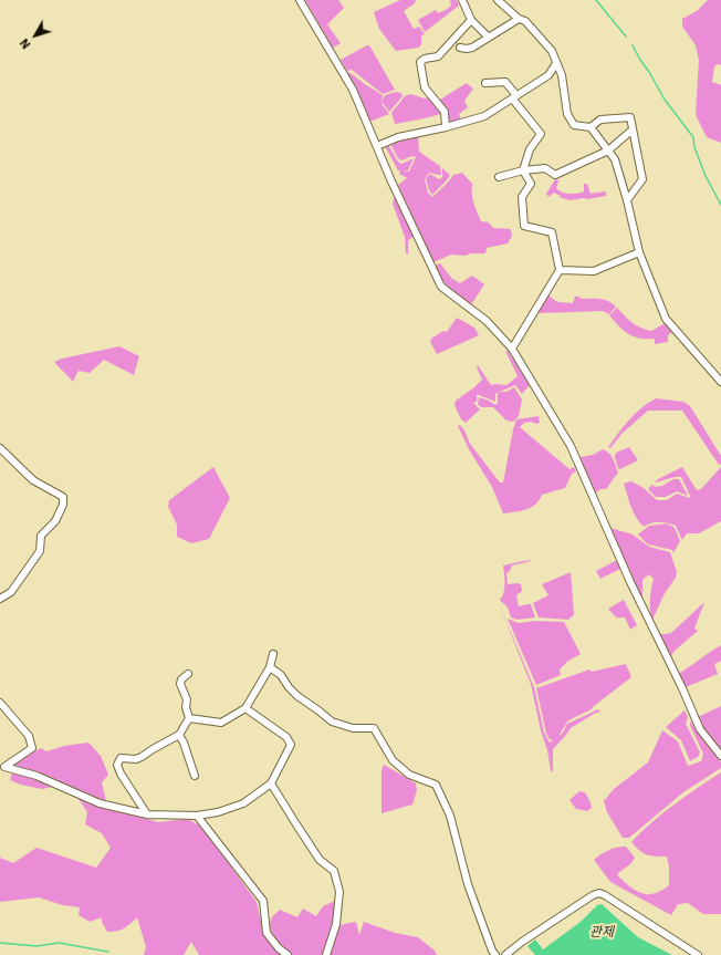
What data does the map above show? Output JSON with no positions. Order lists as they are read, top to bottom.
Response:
{
  "water": ["관제"],
  "north": "bottom left"
}
